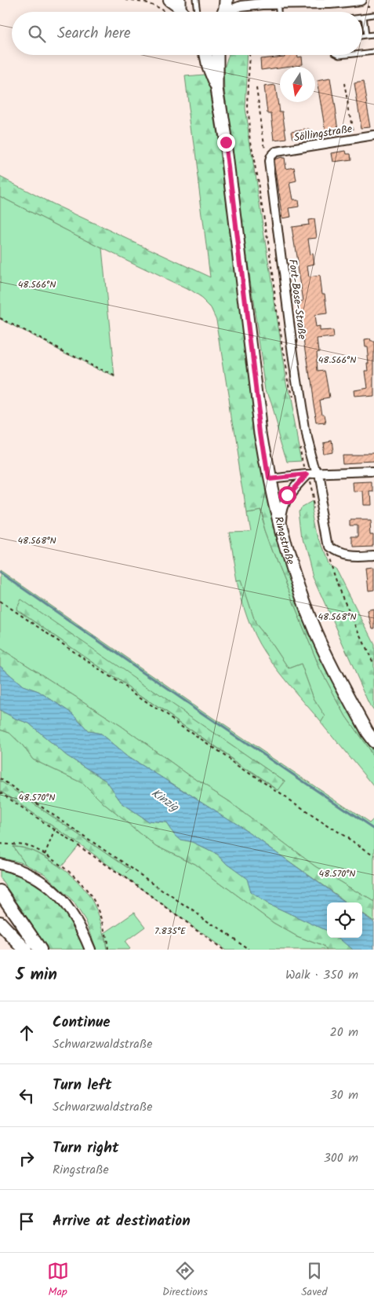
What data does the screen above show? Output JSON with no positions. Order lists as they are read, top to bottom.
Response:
{
  "streets": {
    "main road": ["Ringstraße"],
    "street": ["Söllingstraße", "Fort-Bose-Straße"]
  },
  "crossings": [
    ["Söllingstraße", "Fort-Bose-Straße"]
  ],
  "water": ["Kinzig"],
  "north": "bottom",
  "page": {
    "search": "Search here",
    "heading": ["5 min", "Walk · 350 m"],
    "list": [
      ["Continue", "Schwarzwaldstraße", "20 m"],
      ["Turn left", "Schwarzwaldstraße", "30 m"],
      ["Turn right", "Ringstraße", "300 m"],
      "Arrive at destination"
    ],
    "nav": ["Map", "Directions", "Saved"]
  },
  "coordinates": [
    "48.566°N",
    "48.568°N",
    "48.570°N",
    "7.835°E"
  ]
}
